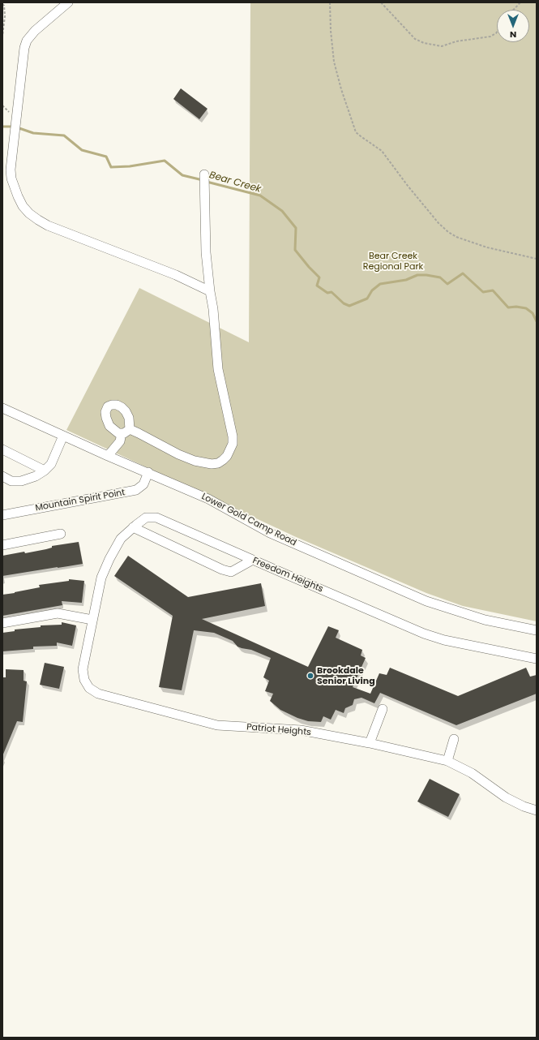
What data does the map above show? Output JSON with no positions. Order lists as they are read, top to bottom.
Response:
{
  "streets": {
    "street": [
      "Mountain Spirit Point",
      "Lower Gold Camp Road",
      "Freedom Heights",
      "Patriot Heights"
    ]
  },
  "crossings": [
    ["Mountain Spirit Point", "Lower Gold Camp Road"],
    ["Freedom Heights", "Patriot Heights"]
  ],
  "water": ["Bear Creek"],
  "parks": ["Bear Creek Regional Park"],
  "places": ["Brookdale Senior Living"],
  "north": "bottom"
}
